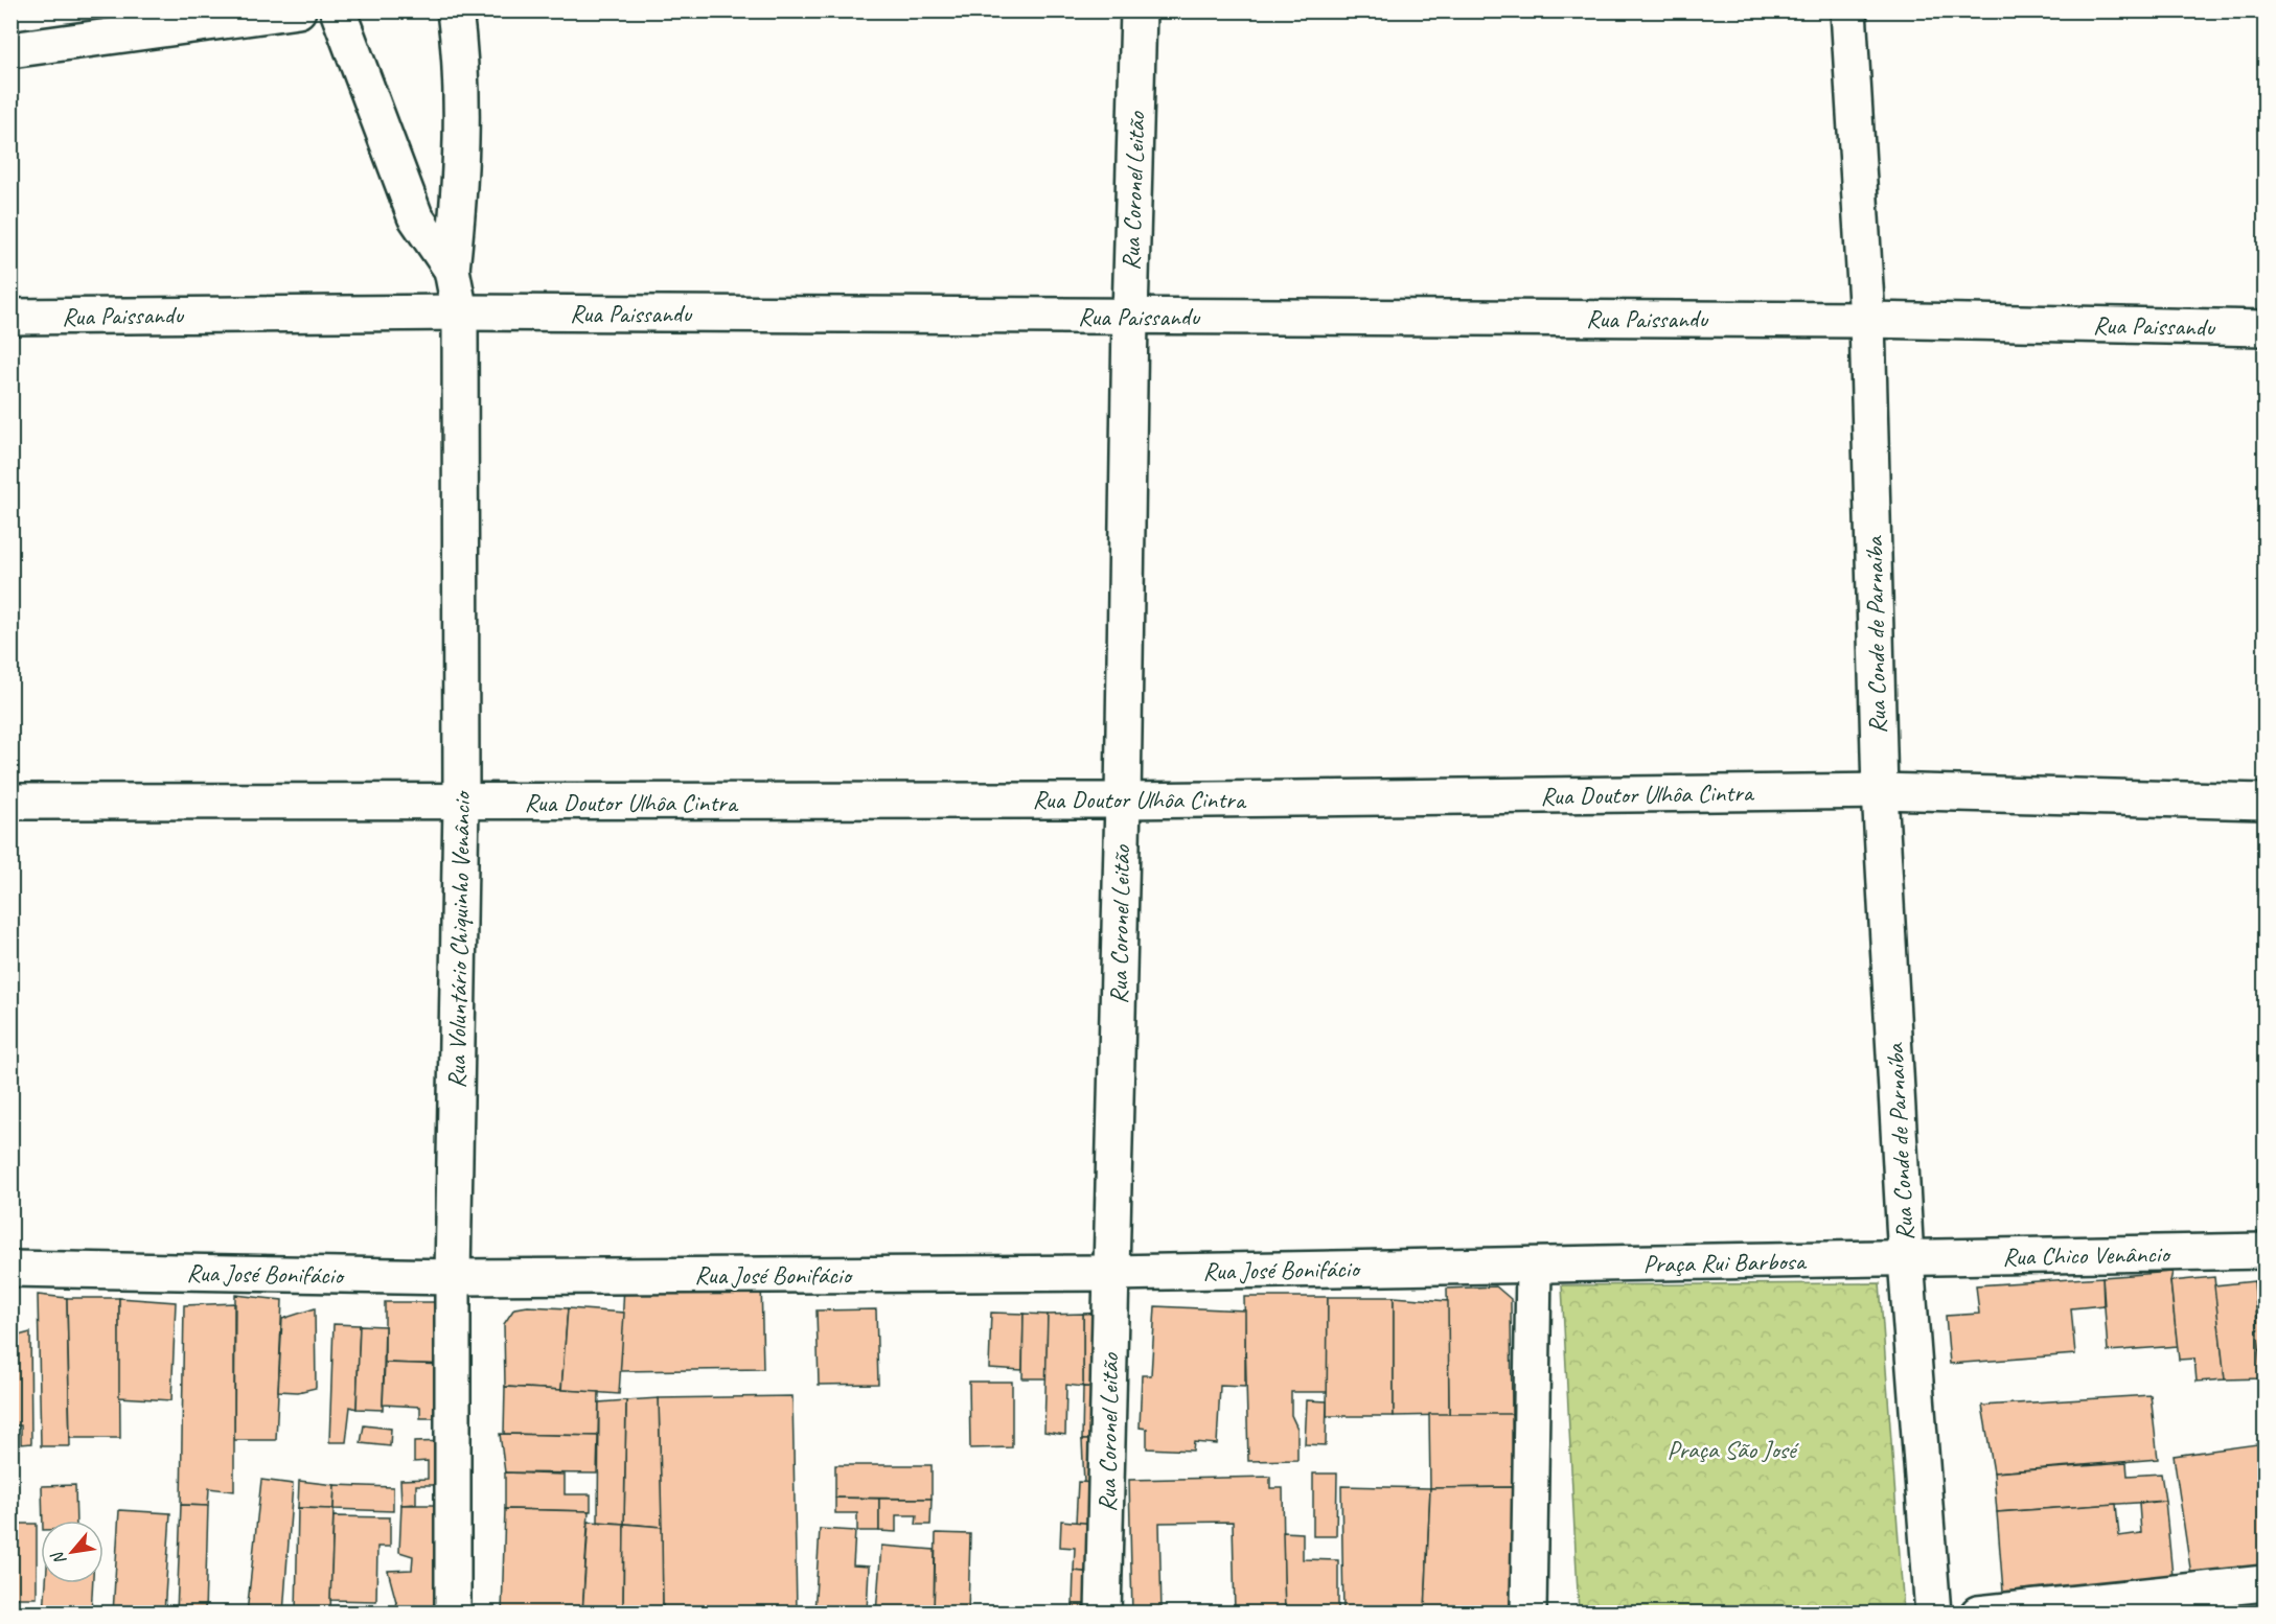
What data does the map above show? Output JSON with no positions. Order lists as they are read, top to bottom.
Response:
{
  "streets": {
    "street": [
      "Rua Coronel Leitão",
      "Rua Paissandu",
      "Rua Conde de Parnaíba",
      "Rua Doutor Ulhôa Cintra",
      "Rua Voluntário Chiquinho Venâncio",
      "Rua Chico Venâncio",
      "Praça Rui Barbosa",
      "Rua José Bonifácio"
    ]
  },
  "crossings": [
    ["Rua Coronel Leitão", "Rua Paissandu"],
    ["Rua Coronel Leitão", "Rua Doutor Ulhôa Cintra"],
    ["Rua Coronel Leitão", "Rua José Bonifácio"],
    ["Rua Paissandu", "Rua Conde de Parnaíba"],
    ["Rua Paissandu", "Rua Voluntário Chiquinho Venâncio"],
    ["Rua Conde de Parnaíba", "Rua Doutor Ulhôa Cintra"],
    ["Rua Conde de Parnaíba", "Rua Chico Venâncio"],
    ["Rua Conde de Parnaíba", "Praça Rui Barbosa"],
    ["Rua Doutor Ulhôa Cintra", "Rua Voluntário Chiquinho Venâncio"],
    ["Rua Voluntário Chiquinho Venâncio", "Rua José Bonifácio"],
    ["Rua Chico Venâncio", "Praça Rui Barbosa"],
    ["Praça Rui Barbosa", "Rua José Bonifácio"]
  ],
  "parks": ["Praça São José"],
  "north": "bottom left"
}
